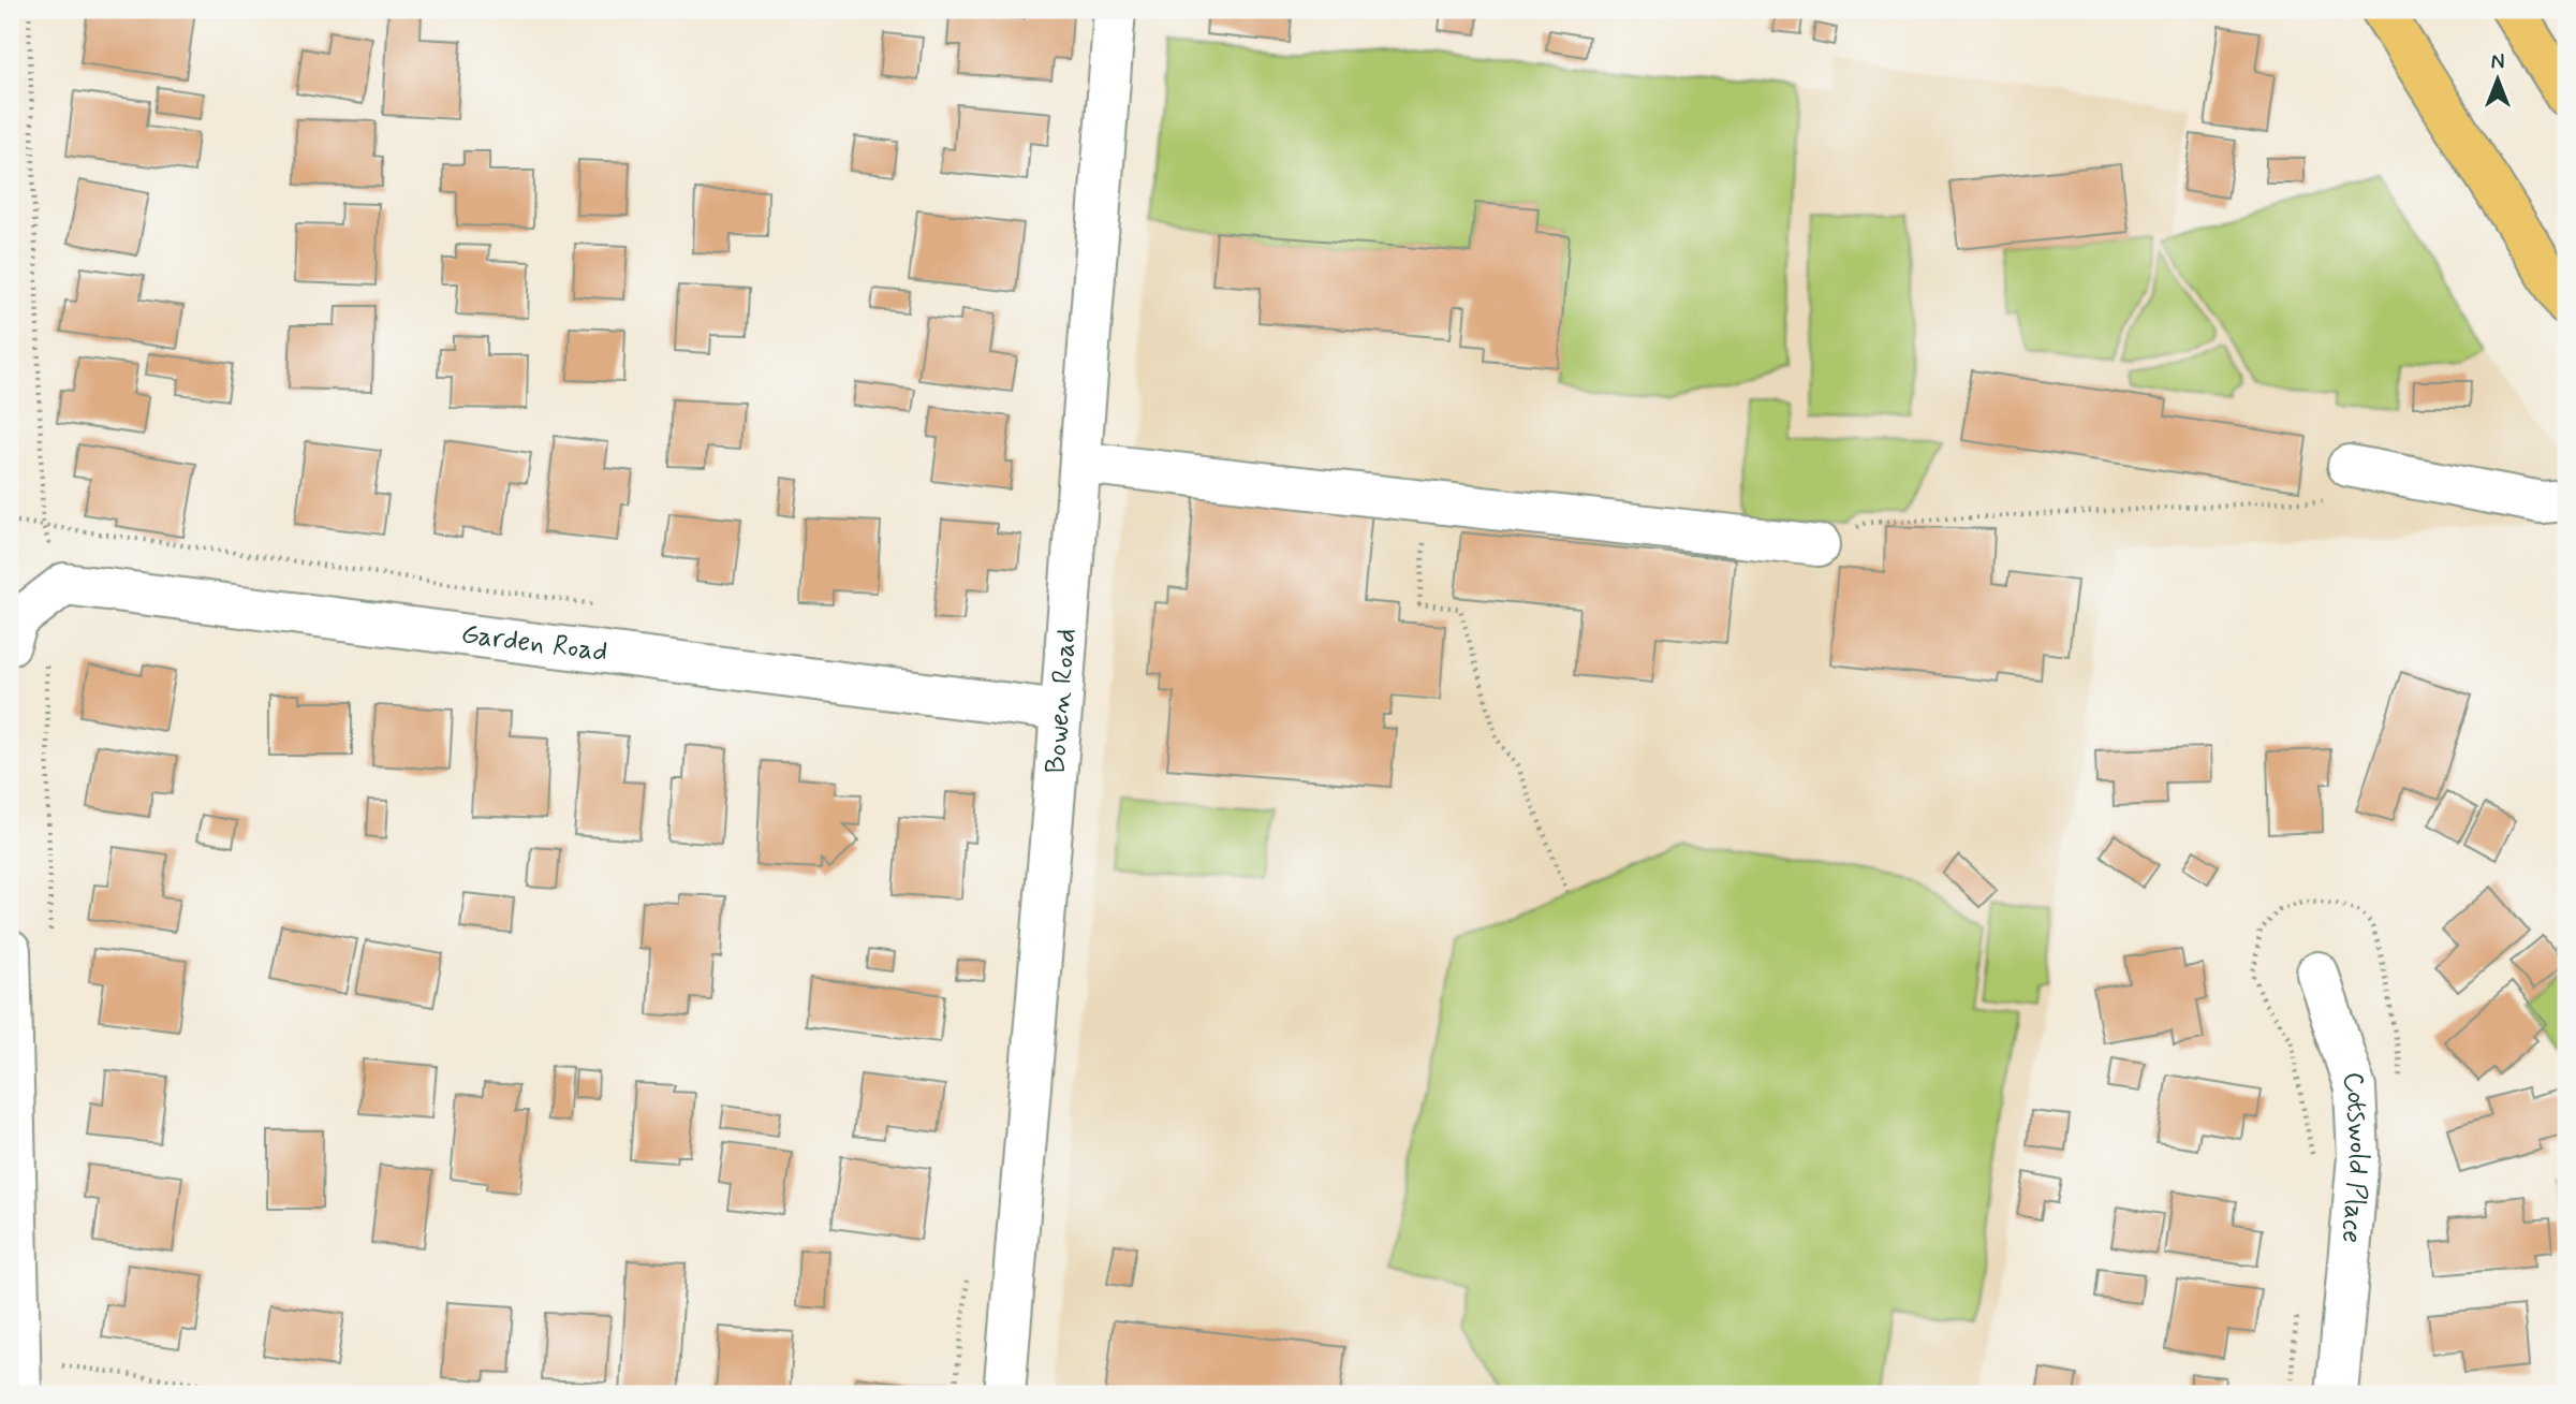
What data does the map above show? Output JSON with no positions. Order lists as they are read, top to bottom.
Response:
{
  "streets": {
    "street": ["Garden Road", "Bowen Road", "Cotswold Place"]
  },
  "crossings": [
    ["Garden Road", "Bowen Road"]
  ],
  "north": "top"
}
